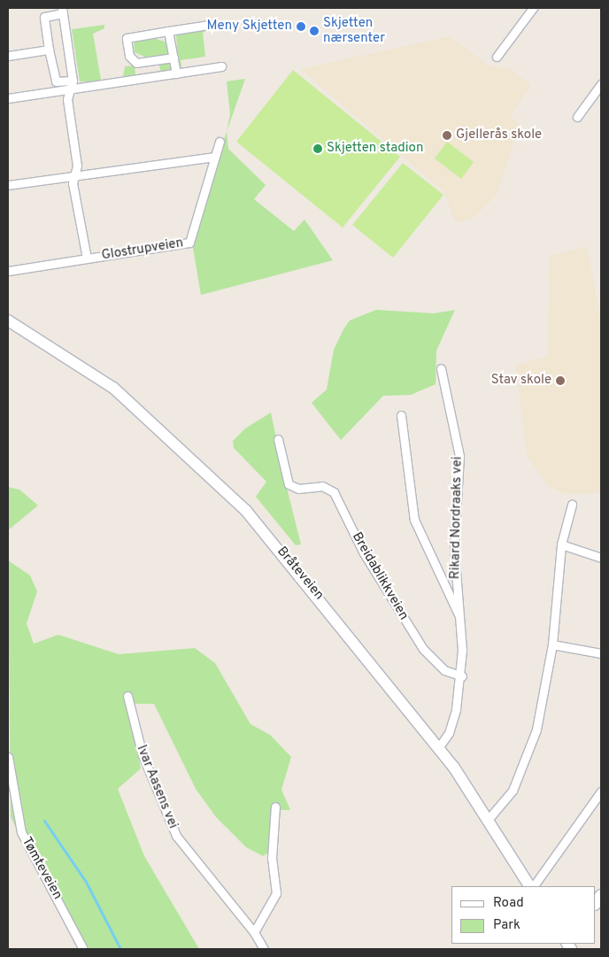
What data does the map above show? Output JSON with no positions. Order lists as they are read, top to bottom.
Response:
{
  "streets": {
    "main road": ["Bråteveien"],
    "street": [
      "Glostrupveien",
      "Rikard Nordraaks vei",
      "Breidablikkveien",
      "Ivar Aasens vei",
      "Tømteveien"
    ]
  },
  "crossings": [
    ["Rikard Nordraaks vei", "Bråteveien"],
    ["Rikard Nordraaks vei", "Breidablikkveien"]
  ],
  "places": [
    "Meny Skjetten",
    "Skjetten nærsenter",
    "Gjellerås skole",
    "Skjetten stadion",
    "Stav skole"
  ],
  "legend": ["Road", "Park"]
}
